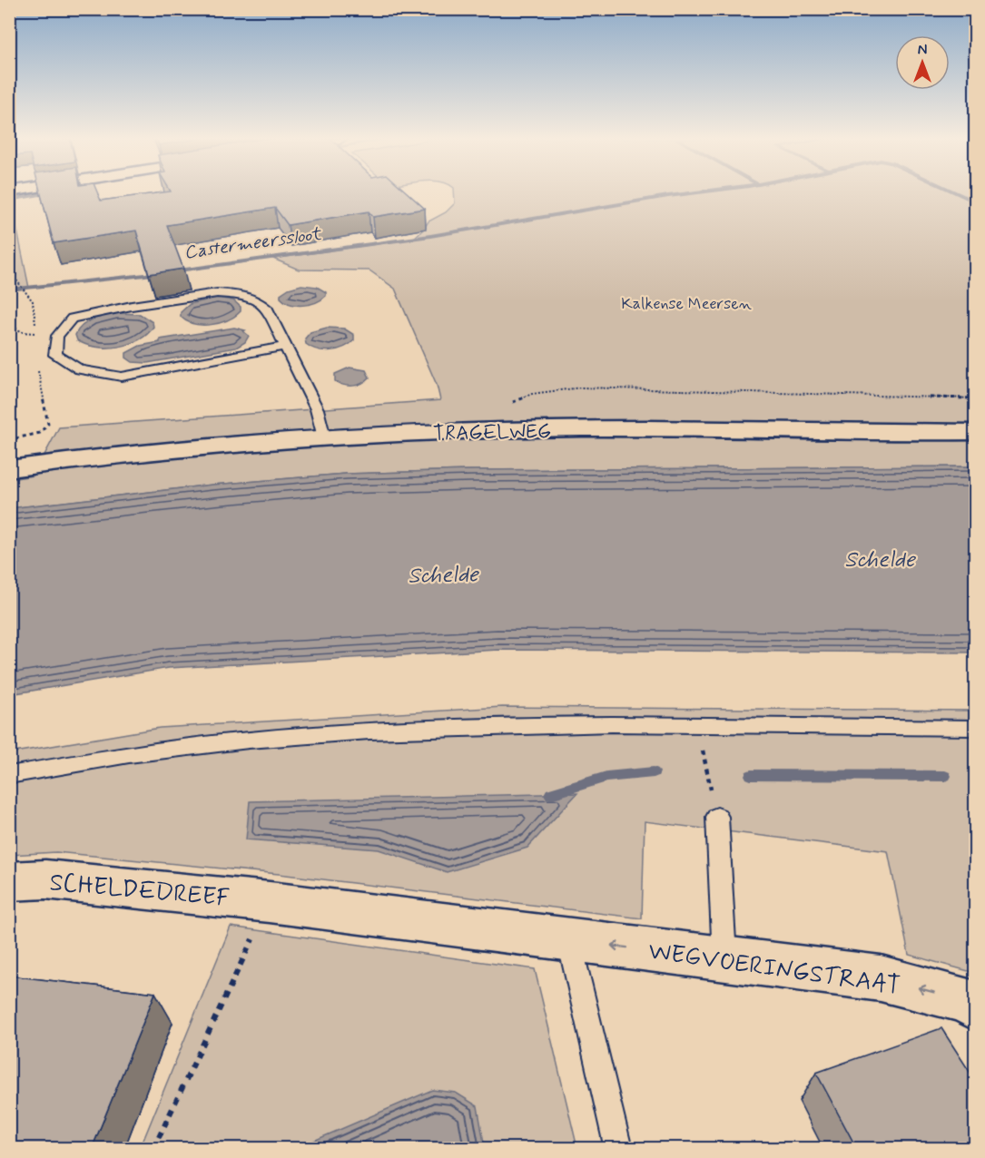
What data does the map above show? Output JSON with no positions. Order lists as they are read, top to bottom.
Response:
{
  "streets": {
    "street": ["TRAGELWEG", "SCHELDEDREEF", "WEGVOERINGSTRAAT"]
  },
  "crossings": [
    ["SCHELDEDREEF", "WEGVOERINGSTRAAT"]
  ],
  "one_way": ["WEGVOERINGSTRAAT"],
  "water": ["Castermeerssloot", "Schelde"],
  "parks": ["Kalkense Meersen"],
  "north": "top"
}
